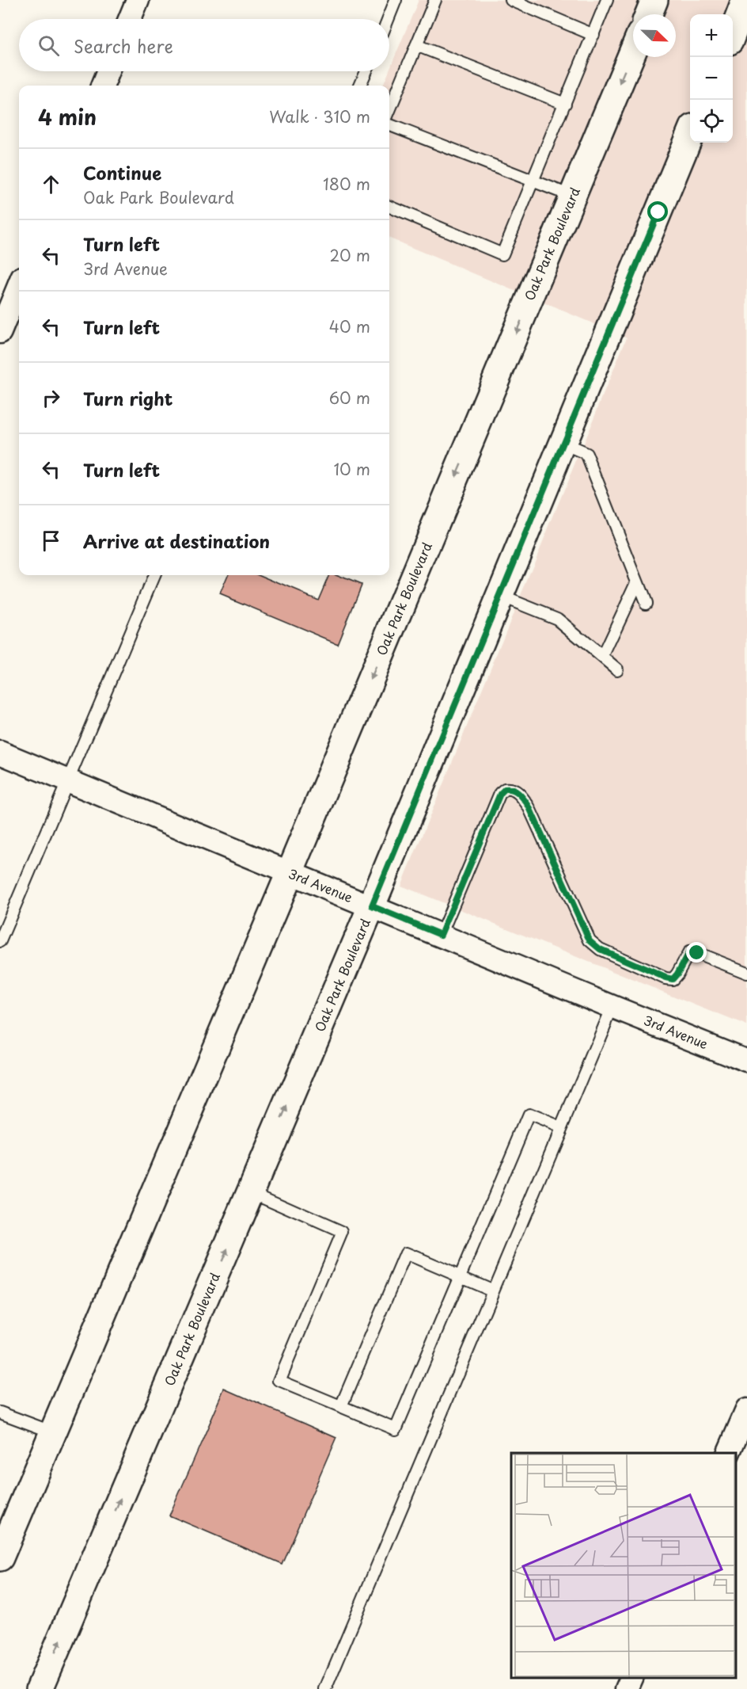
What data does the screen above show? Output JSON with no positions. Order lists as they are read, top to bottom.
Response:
{
  "streets": {
    "street": ["Oak Park Boulevard", "3rd Avenue"]
  },
  "crossings": [
    ["Oak Park Boulevard", "3rd Avenue"]
  ],
  "north": "bottom right",
  "page": {
    "map_buttons": ["+", "−"],
    "search": "Search here",
    "heading": ["4 min", "Walk · 310 m"],
    "list": [
      ["Continue", "Oak Park Boulevard", "180 m"],
      ["Turn left", "3rd Avenue", "20 m"],
      ["Turn left", "40 m"],
      ["Turn right", "60 m"],
      ["Turn left", "10 m"],
      "Arrive at destination"
    ]
  }
}
